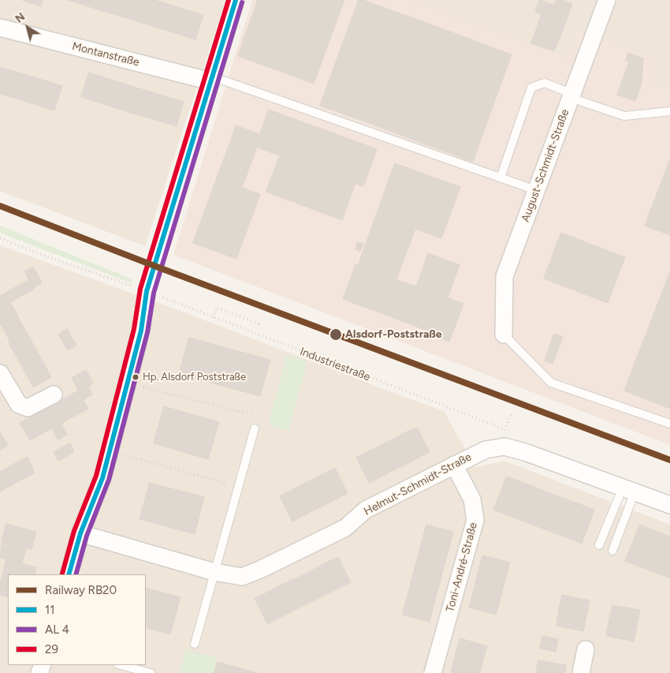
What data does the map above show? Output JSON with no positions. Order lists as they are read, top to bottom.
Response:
{
  "streets": {
    "street": [
      "Montanstraße",
      "August-Schmidt-Straße",
      "Helmut-Schmidt-Straße",
      "Toni-André-Straße"
    ],
    "path": ["Industriestraße"]
  },
  "crossings": [
    ["Helmut-Schmidt-Straße", "Toni-André-Straße"]
  ],
  "places": ["Alsdorf-Poststraße", "Hp. Alsdorf Poststraße"],
  "lines": ["transit line 11", "transit line 29", "rail line RB20"],
  "legend": [
    "Railway RB20",
    "11",
    "AL 4",
    "29"
  ],
  "north": "top left"
}
